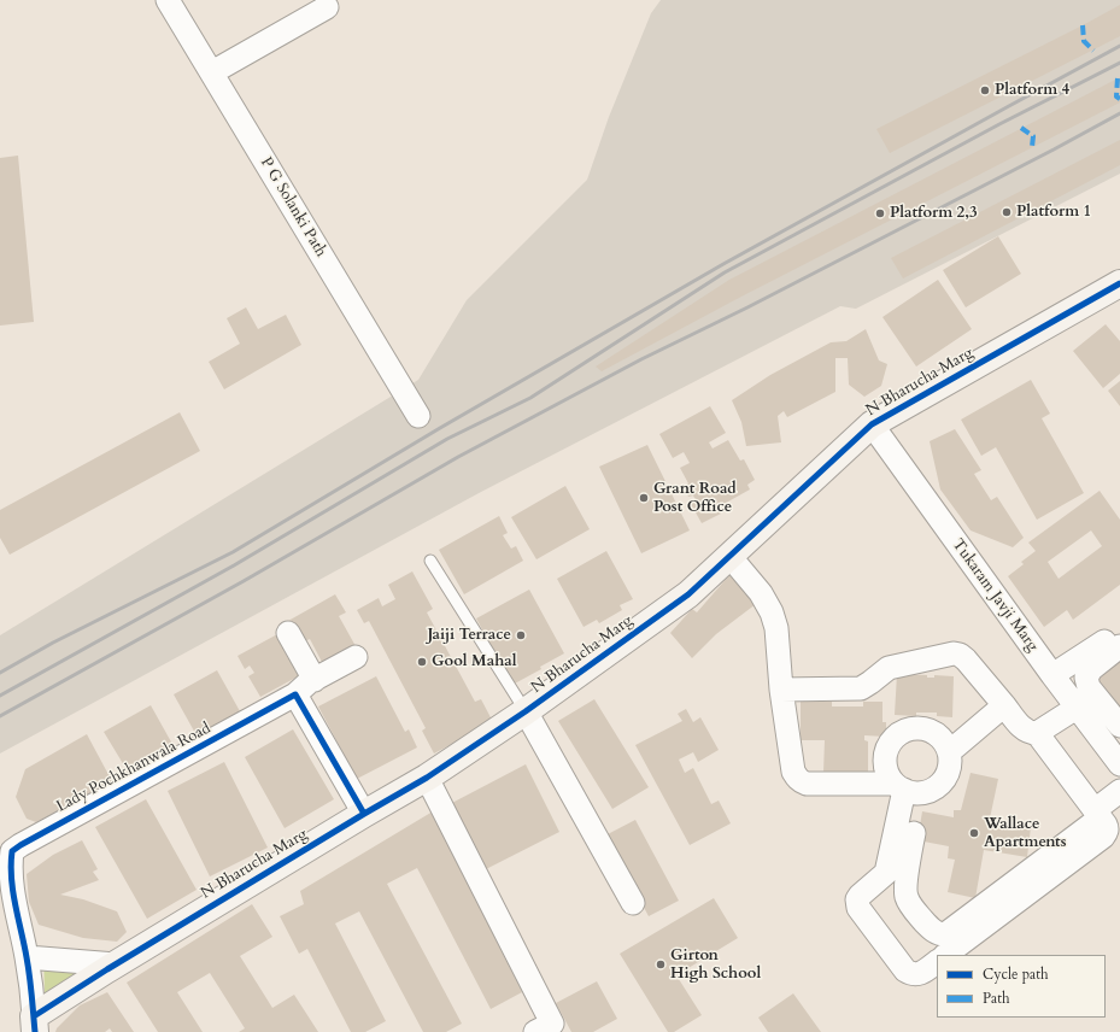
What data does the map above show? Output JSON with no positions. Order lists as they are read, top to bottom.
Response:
{
  "streets": {
    "street": [
      "P G Solanki Path",
      "N Bharucha Marg",
      "Tukaram Javji Marg",
      "Lady Pochkhanwala Road"
    ]
  },
  "crossings": [
    ["N Bharucha Marg", "Tukaram Javji Marg"],
    ["N Bharucha Marg", "Lady Pochkhanwala Road"]
  ],
  "places": [
    "Platform 4",
    "Platform 1",
    "Platform 2,3",
    "Grant Road Post Office",
    "Jaiji Terrace",
    "Gool Mahal",
    "Wallace Apartments",
    "Girton High School"
  ],
  "legend": ["Cycle path", "Path"]
}
